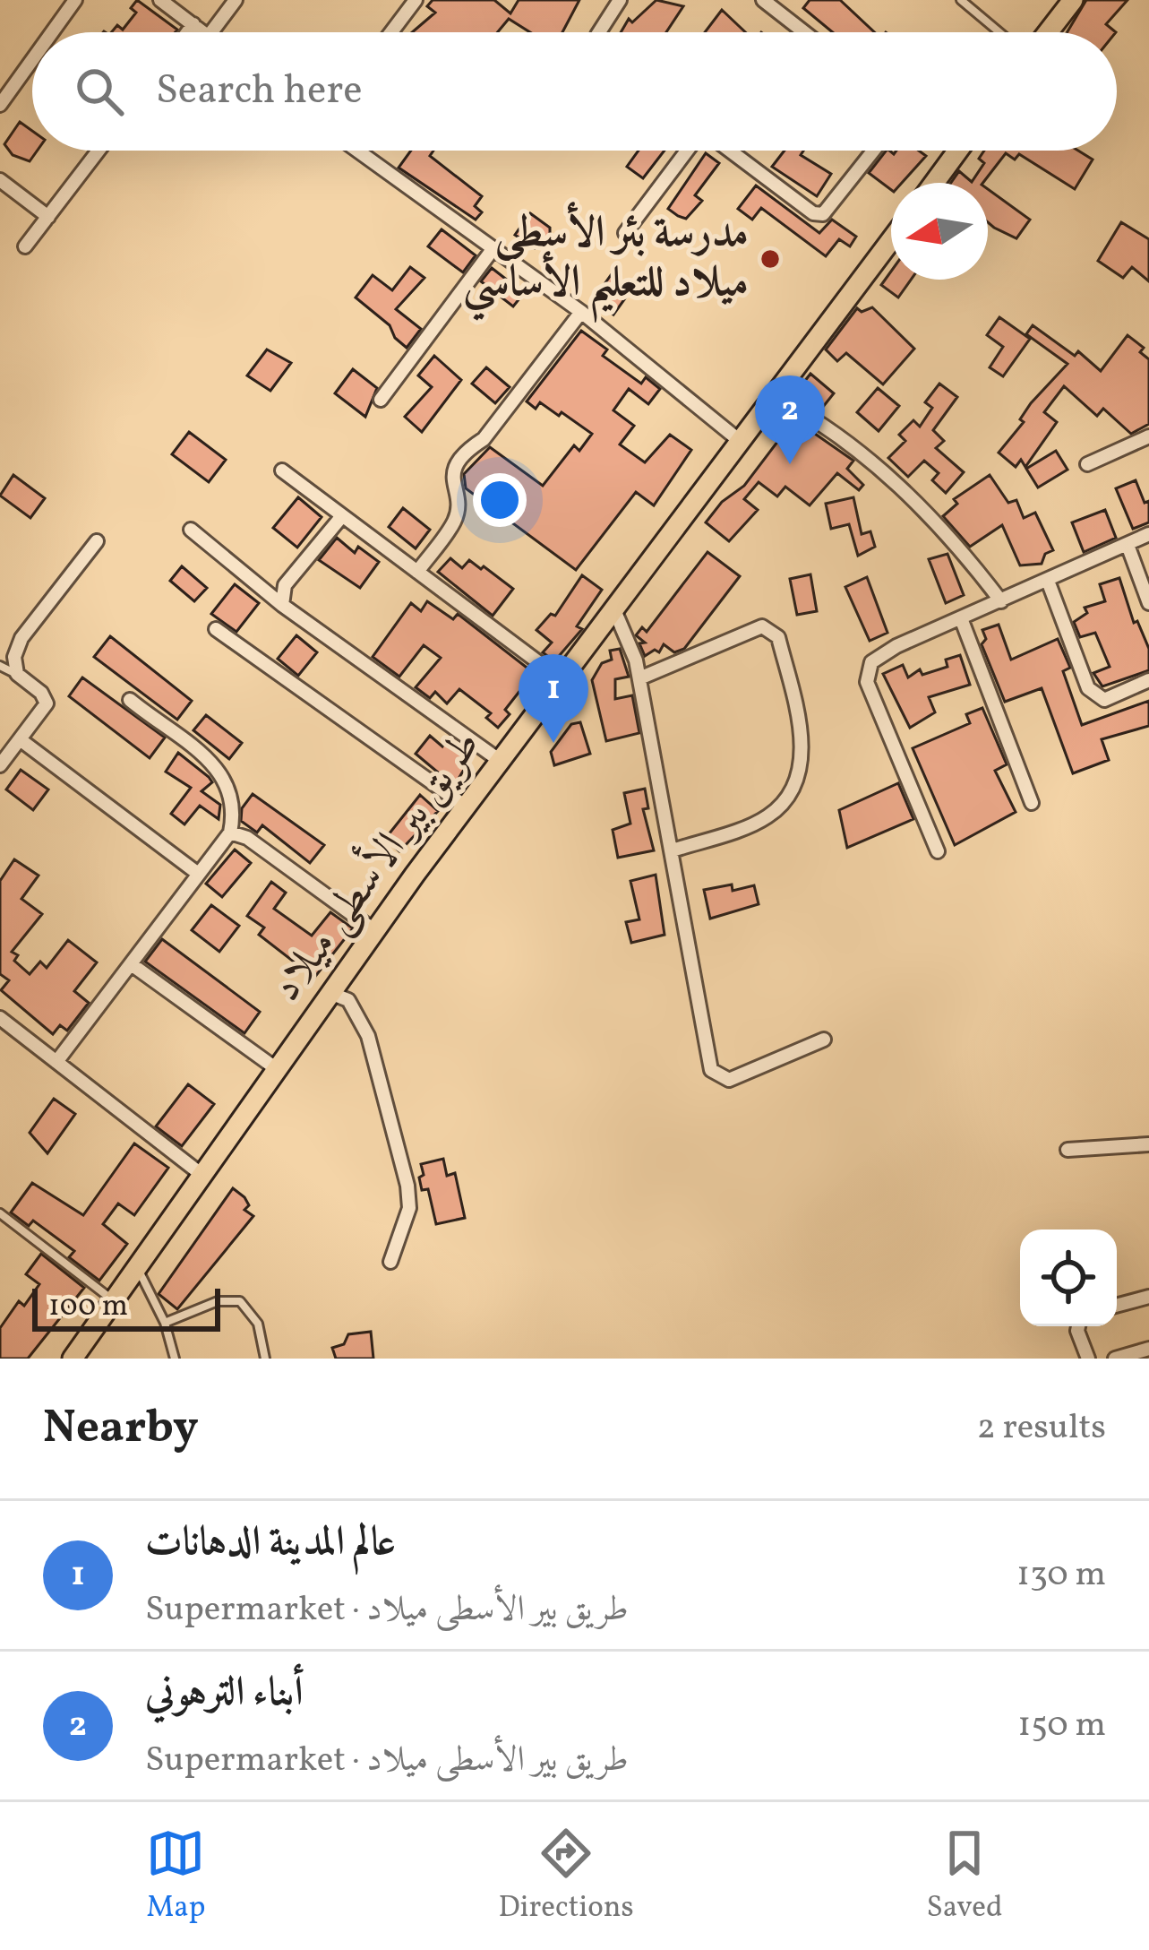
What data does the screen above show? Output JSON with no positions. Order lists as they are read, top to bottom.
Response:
{
  "streets": {
    "main road": ["طريق بير الأسطى ميلاد"]
  },
  "places": ["مدرسة بئر الأسطى ميلاد للتعليم الأساسي"],
  "scale_bar": "100 m",
  "north": "left",
  "page": {
    "search": "Search here",
    "pins": ["2", "1"],
    "scale": "100 m",
    "heading": ["Nearby", "2 results"],
    "list": [
      {
        "mark": "1",
        "name": "عالم المدينة الدهانات",
        "note": "Supermarket · طريق بير الأسطى ميلاد",
        "value": "130 m"
      },
      {
        "mark": "2",
        "name": "أبناء الترهوني",
        "note": "Supermarket · طريق بير الأسطى ميلاد",
        "value": "150 m"
      }
    ],
    "nav": ["Map", "Directions", "Saved"]
  }
}
